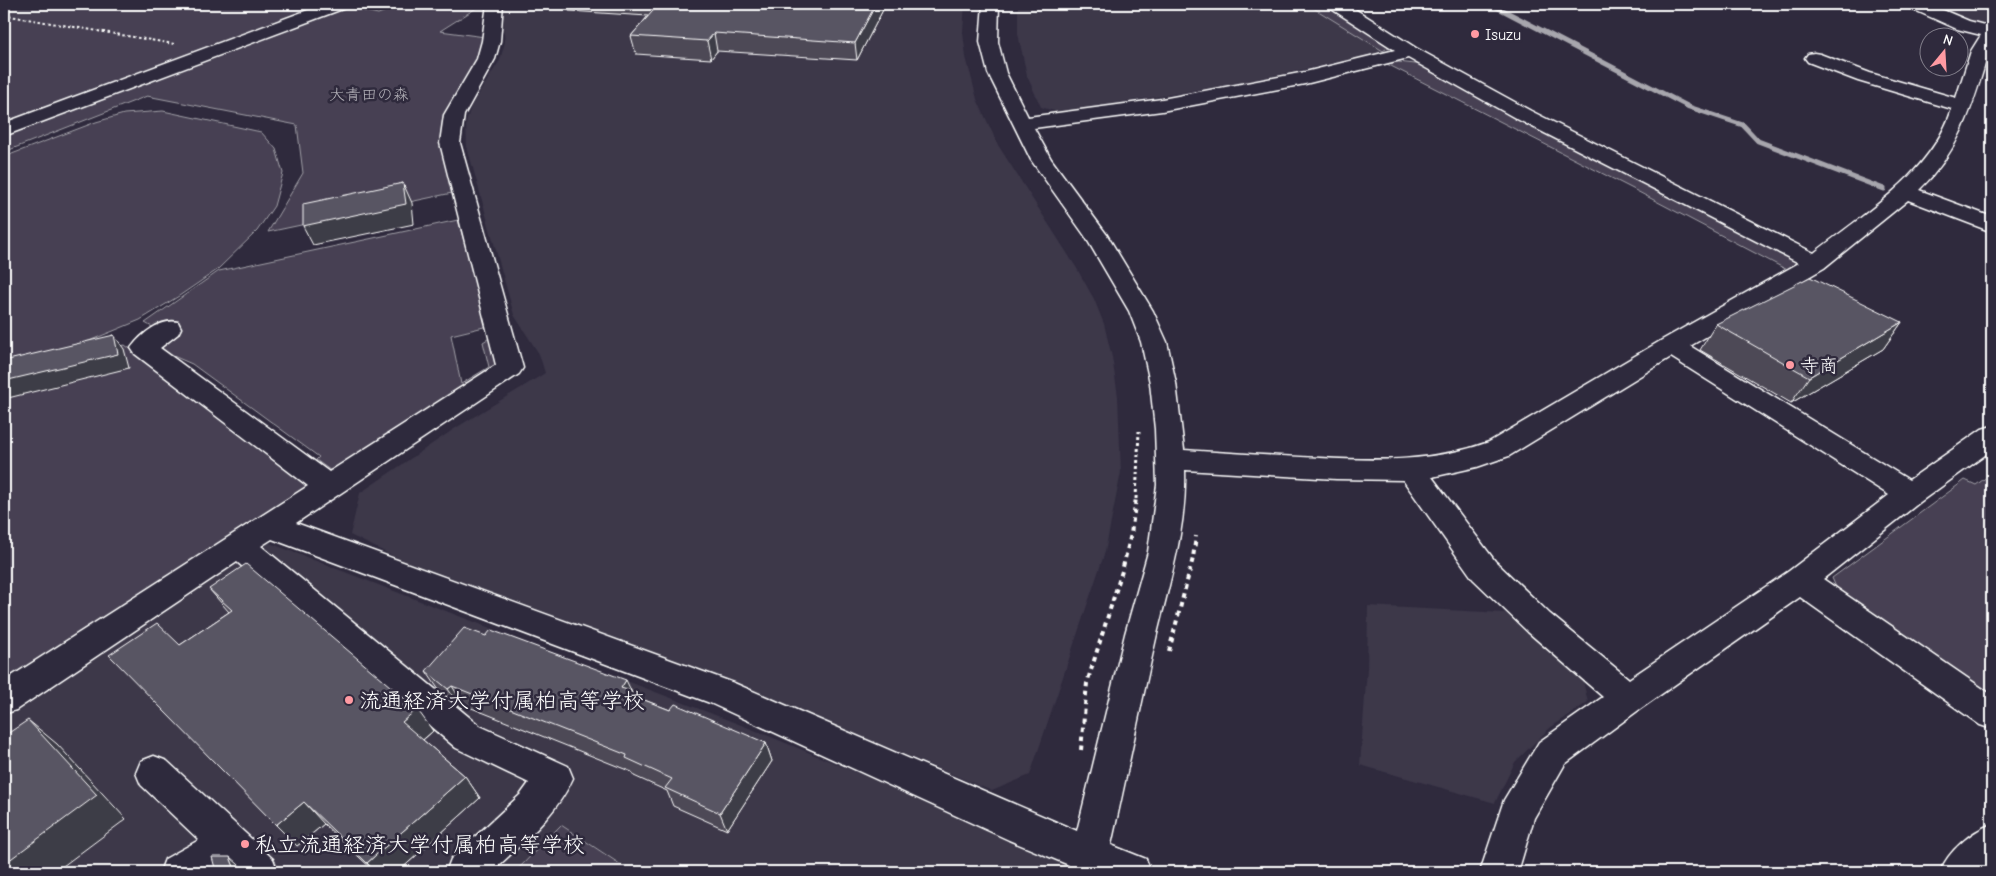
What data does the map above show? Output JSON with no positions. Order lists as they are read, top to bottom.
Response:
{
  "parks": ["大青田の森"],
  "places": [
    "Isuzu",
    "寺商",
    "流通経済大学付属柏高等学校",
    "私立流通経済大学付属柏高等学校"
  ],
  "north": "top"
}
